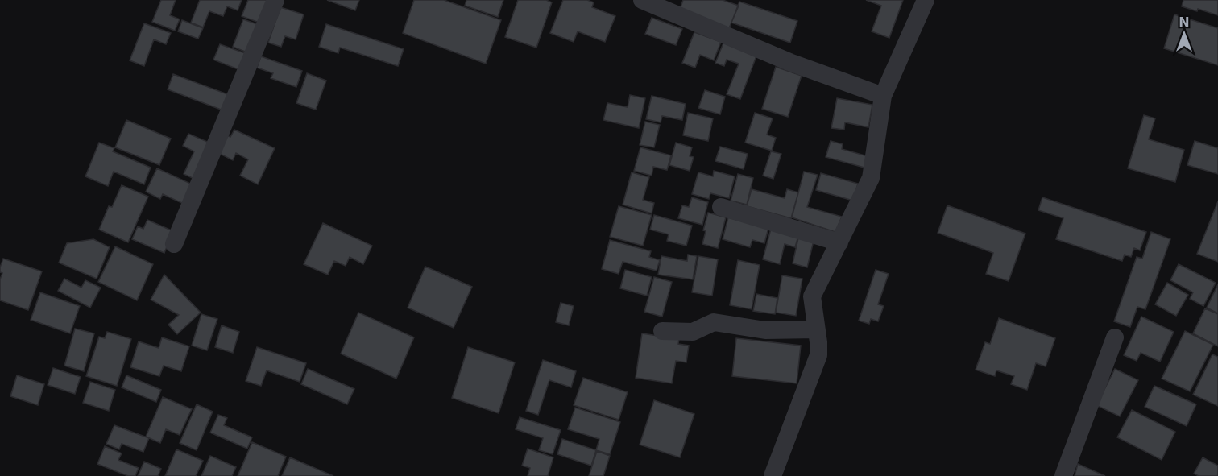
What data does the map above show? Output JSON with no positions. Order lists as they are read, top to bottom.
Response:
{
  "north": "top"
}
